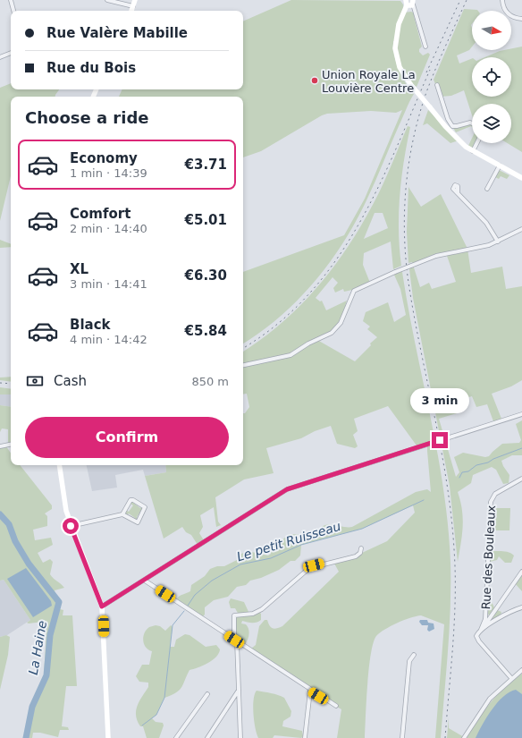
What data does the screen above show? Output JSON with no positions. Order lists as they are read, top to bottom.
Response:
{
  "streets": {
    "street": ["Rue des Bouleaux"]
  },
  "water": ["Le petit Ruisseau", "La Haine"],
  "places": ["Union Royale La Louvière Centre"],
  "north": "right",
  "page": {
    "banner": ["Rue Valère Mabille", "Rue du Bois"],
    "heading": "Choose a ride",
    "list": [
      {
        "name": "Economy",
        "note": "1 min · 14:39",
        "value": "€3.71"
      },
      {
        "name": "Comfort",
        "note": "2 min · 14:40",
        "value": "€5.01"
      },
      {
        "name": "XL",
        "note": "3 min · 14:41",
        "value": "€6.30"
      },
      {
        "name": "Black",
        "note": "4 min · 14:42",
        "value": "€5.84"
      }
    ],
    "pay": ["Cash", "850 m"],
    "bubble": "3 min",
    "buttons": "Confirm"
  }
}
